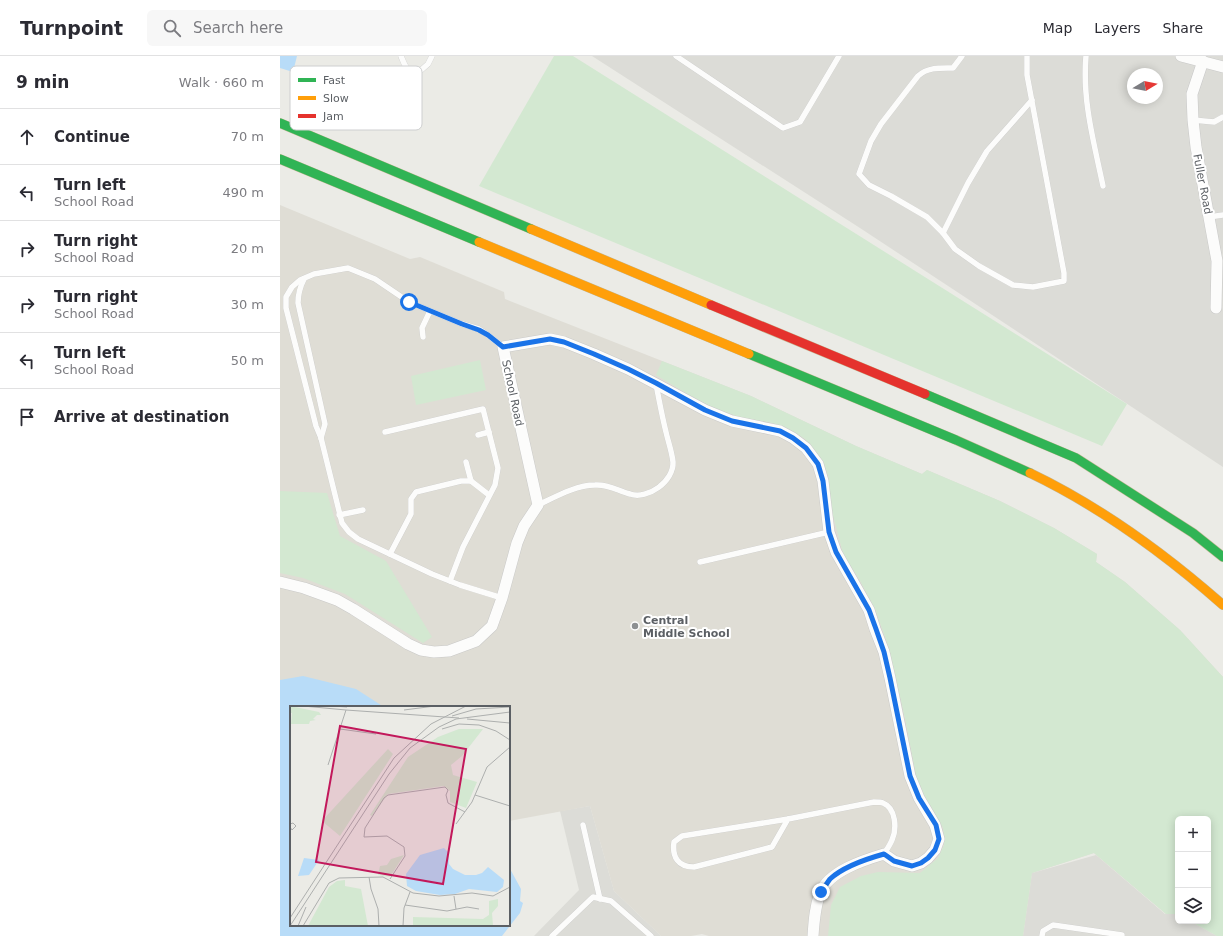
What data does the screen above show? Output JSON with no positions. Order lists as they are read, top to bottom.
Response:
{
  "streets": {
    "street": ["Fuller Road", "School Road"]
  },
  "places": ["Central Middle School"],
  "legend": ["Fast", "Slow", "Jam"],
  "north": "right",
  "page": {
    "header": "Turnpoint",
    "search": "Search here",
    "nav": ["Map", "Layers", "Share"],
    "heading": ["9 min", "Walk · 660 m"],
    "list": [
      ["Continue", "70 m"],
      ["Turn left", "School Road", "490 m"],
      ["Turn right", "School Road", "20 m"],
      ["Turn right", "School Road", "30 m"],
      ["Turn left", "School Road", "50 m"],
      "Arrive at destination"
    ],
    "map_buttons": ["+", "−"]
  }
}
